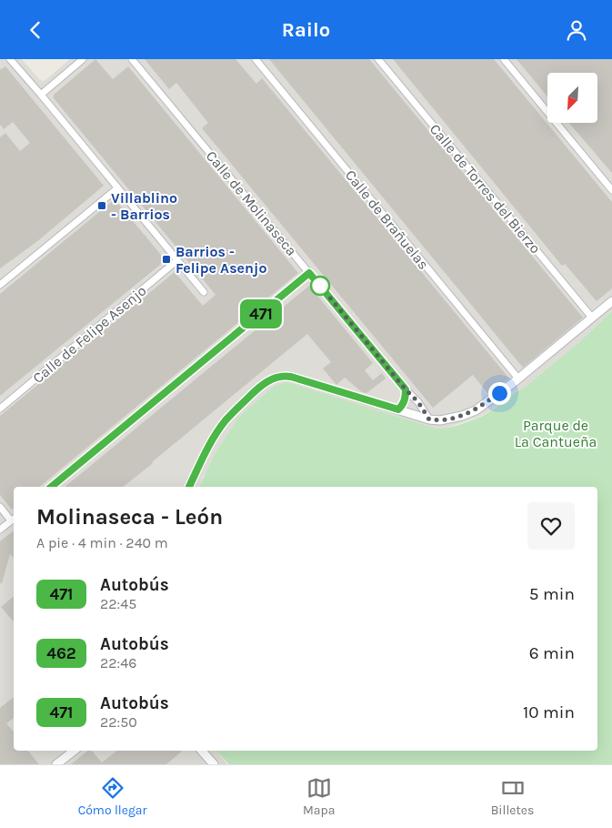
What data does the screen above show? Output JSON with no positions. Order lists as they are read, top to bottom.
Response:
{
  "streets": {
    "street": [
      "Calle de Torres del Bierzo",
      "Calle de Molinaseca",
      "Calle de Brañuelas",
      "Calle de Felipe Asenjo"
    ]
  },
  "parks": ["Parque de La Cantueña"],
  "places": {
    "transit": ["Villablino - Barrios", "Barrios - Felipe Asenjo"]
  },
  "lines": ["bus line 471"],
  "north": "bottom left",
  "page": {
    "header": "Railo",
    "on_map": "471",
    "heading": ["Molinaseca - León", "A pie · 4 min · 240 m"],
    "list": [
      {
        "mark": "471",
        "name": "Autobús",
        "note": "22:45",
        "value": "5 min"
      },
      {
        "mark": "462",
        "name": "Autobús",
        "note": "22:46",
        "value": "6 min"
      },
      {
        "mark": "471",
        "name": "Autobús",
        "note": "22:50",
        "value": "10 min"
      }
    ],
    "tabs": ["Cómo llegar", "Mapa", "Billetes"]
  }
}
